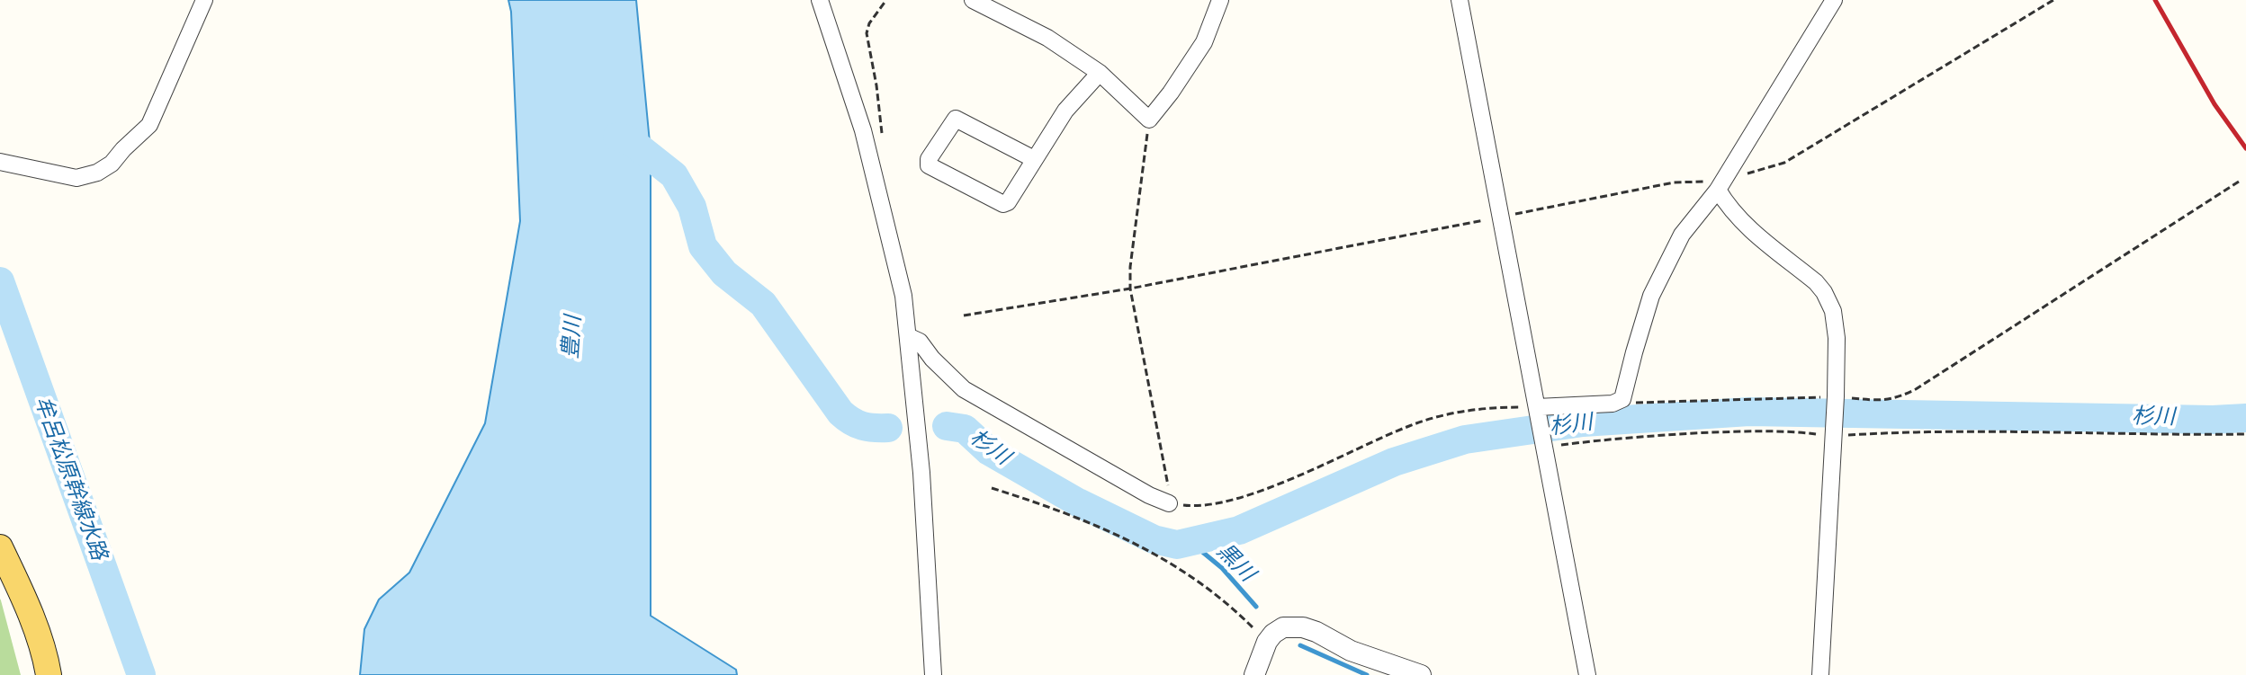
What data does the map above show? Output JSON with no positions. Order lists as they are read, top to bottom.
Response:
{
  "water": [
    "豊川",
    "杉川",
    "牟呂松原幹線水路",
    "黒川"
  ]
}
